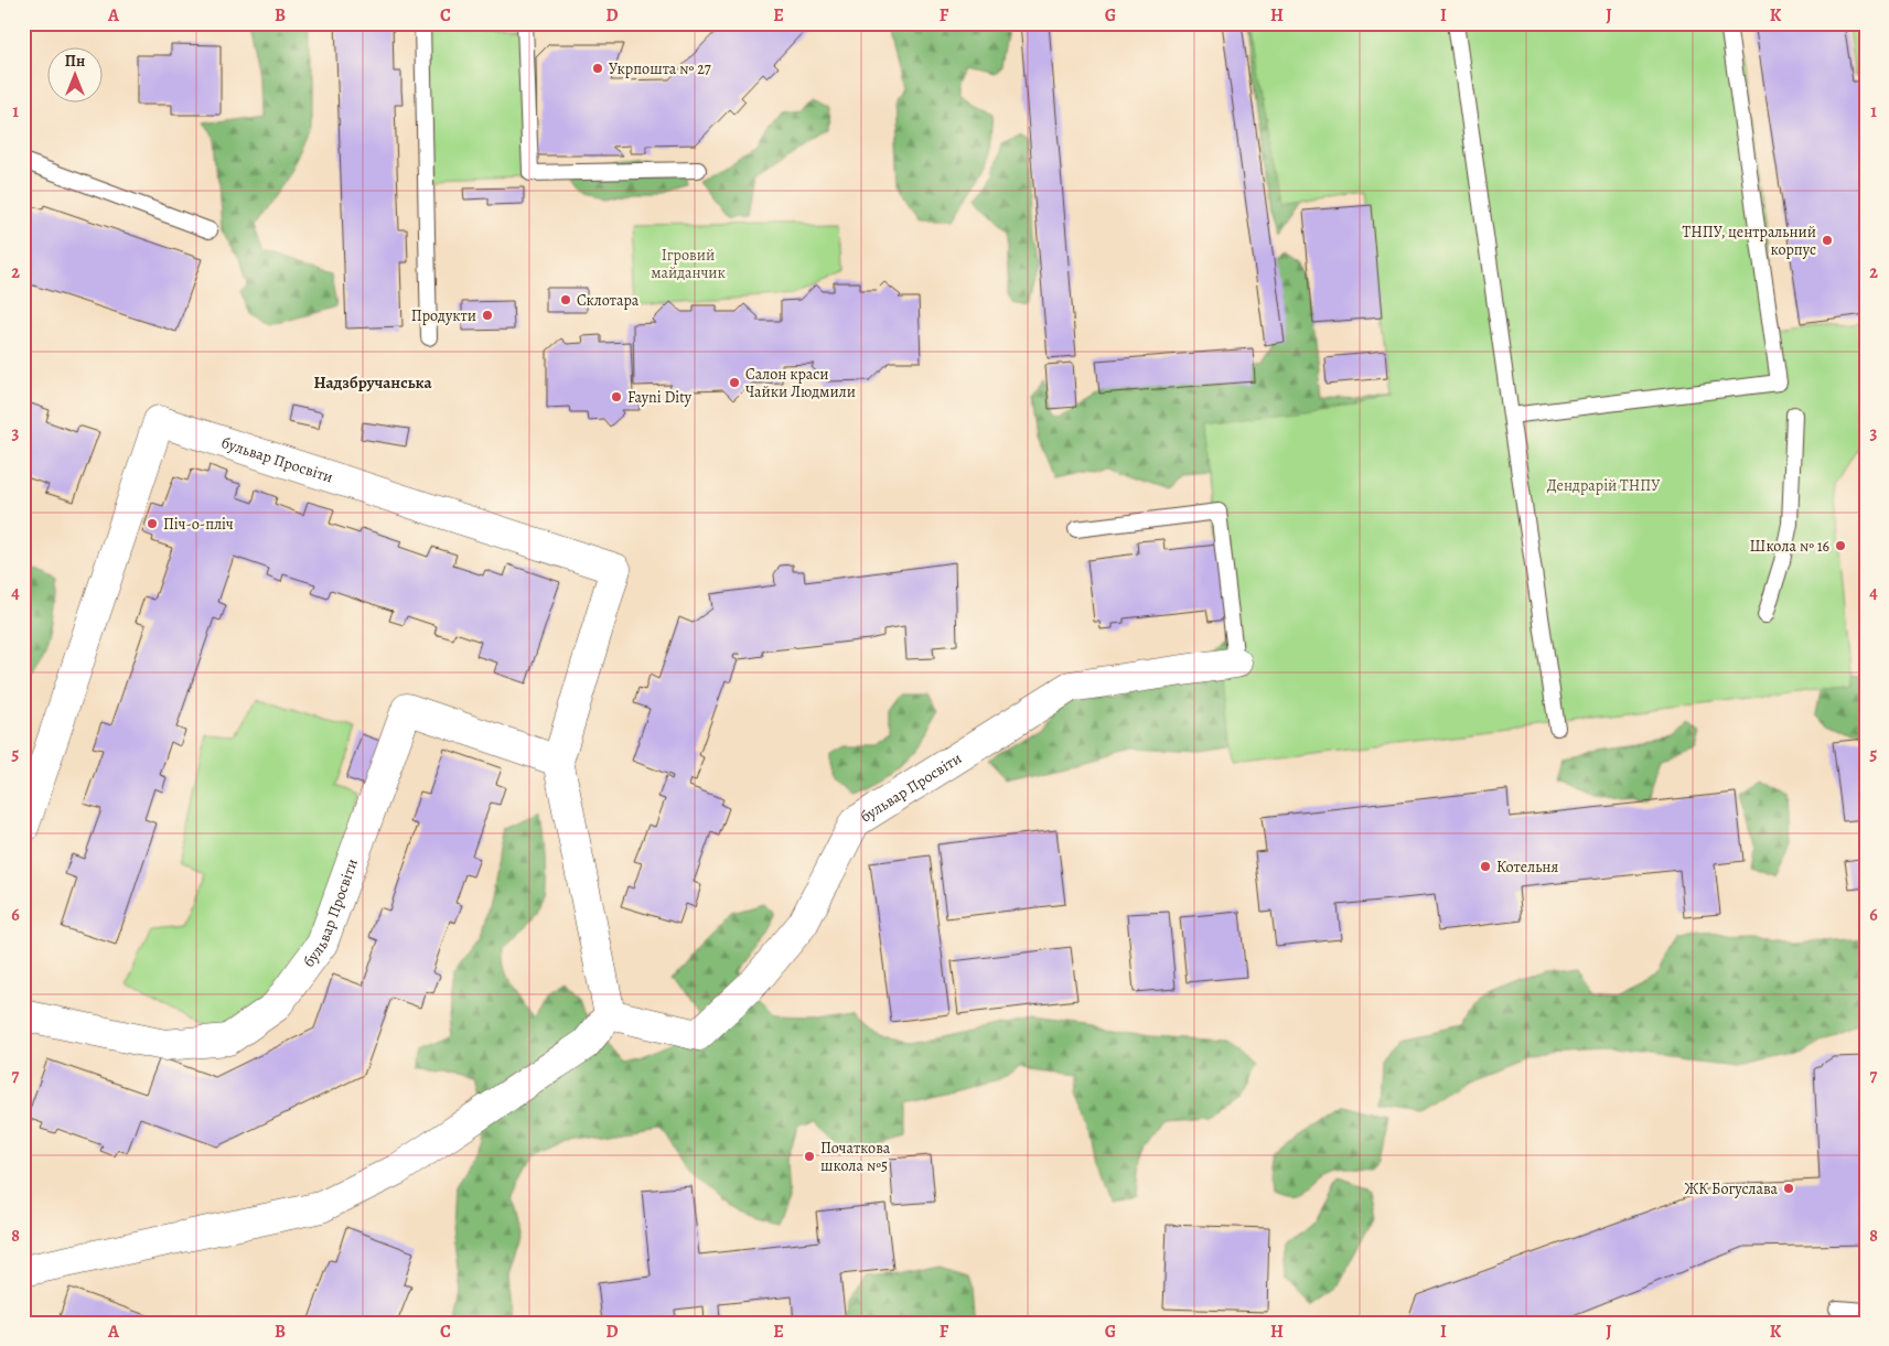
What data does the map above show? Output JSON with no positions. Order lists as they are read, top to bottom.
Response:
{
  "streets": {
    "street": ["бульвар Просвіти"]
  },
  "districts": ["Надзбручанська"],
  "parks": ["Ігровий майданчик", "Дендрарій ТНПУ"],
  "places": [
    "Укрпошта № 27",
    "ТНПУ, центральний корпус",
    "Склотара",
    "Продукти",
    "Салон краси Чайки Людмили",
    "Fayni Dity",
    "Піч-о-пліч",
    "Школа № 16",
    "Котельня",
    "Початкова школа №5",
    "ЖК Богуслава"
  ],
  "north": "top",
  "grid": {
    "columns": [
      "A",
      "B",
      "C",
      "D",
      "E",
      "F",
      "G",
      "H",
      "I",
      "J",
      "K"
    ],
    "rows": [
      "1",
      "2",
      "3",
      "4",
      "5",
      "6",
      "7",
      "8"
    ]
  }
}
